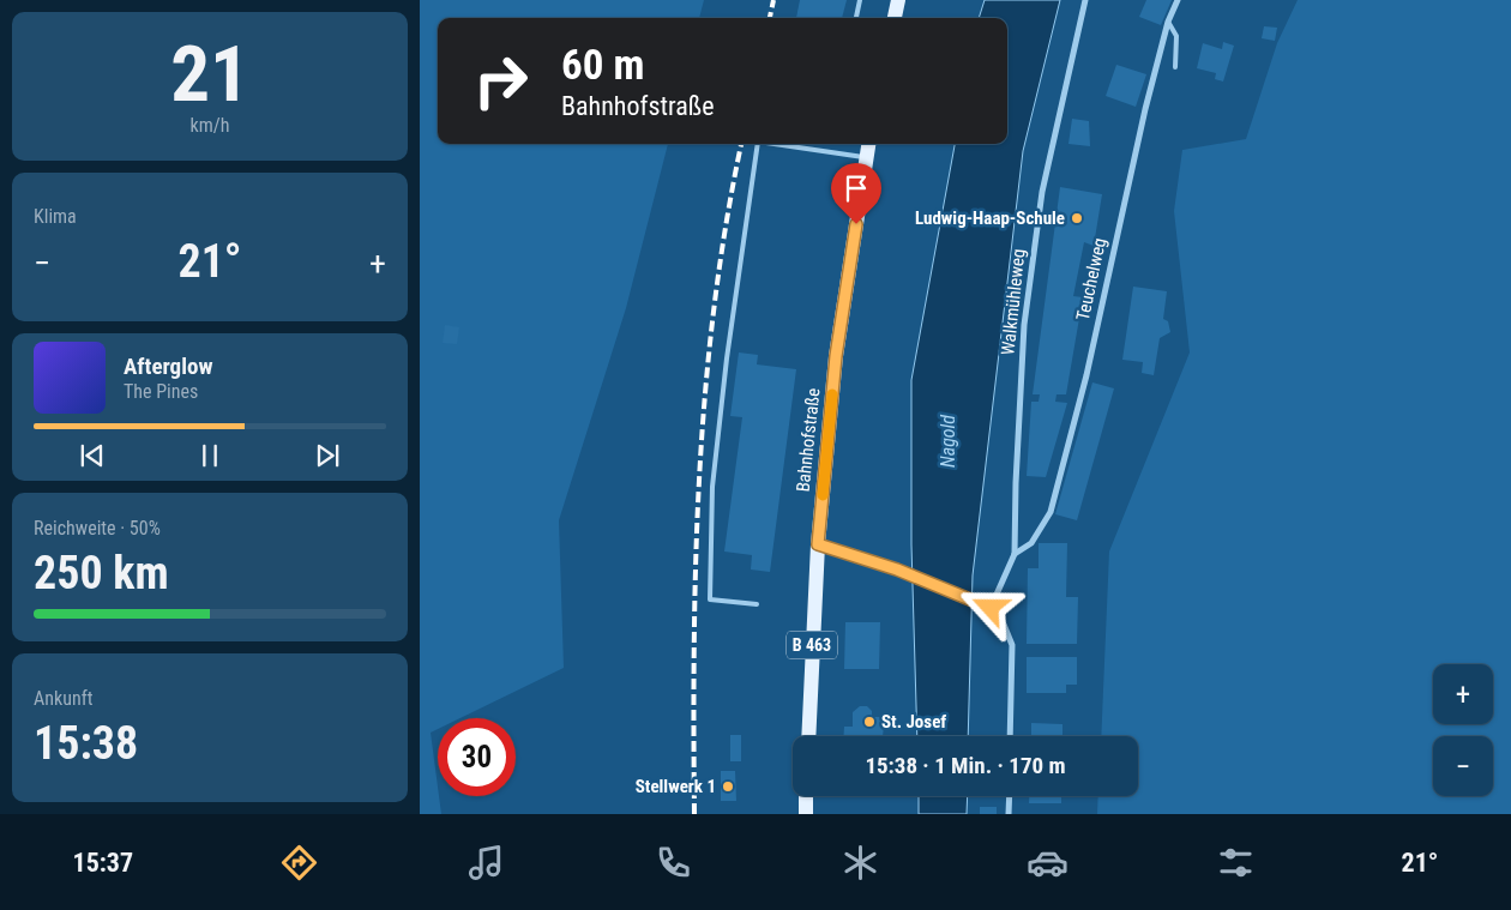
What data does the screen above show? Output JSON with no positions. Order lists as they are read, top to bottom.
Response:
{
  "streets": {
    "main road": ["Bahnhofstraße", "B 463"],
    "street": ["Teuchelweg", "Walkmühleweg"]
  },
  "crossings": [
    ["Teuchelweg", "Walkmühleweg"]
  ],
  "water": ["Nagold"],
  "places": ["Ludwig-Haap-Schule", "St. Josef", "Stellwerk 1"],
  "page": {
    "tile": [
      ["21", "km/h"],
      "Klima",
      ["Reichweite · 50%", "250 km"],
      ["Ankunft", "15:38"]
    ],
    "turn": ["60 m", "Bahnhofstraße"],
    "heat": ["−", "21°", "+"],
    "song": ["Afterglow", "The Pines"],
    "map_buttons": ["+", "−"],
    "limit": "30",
    "trip": "15:38 · 1 Min. · 170 m",
    "tabs": ["15:37", "21°"]
  }
}
